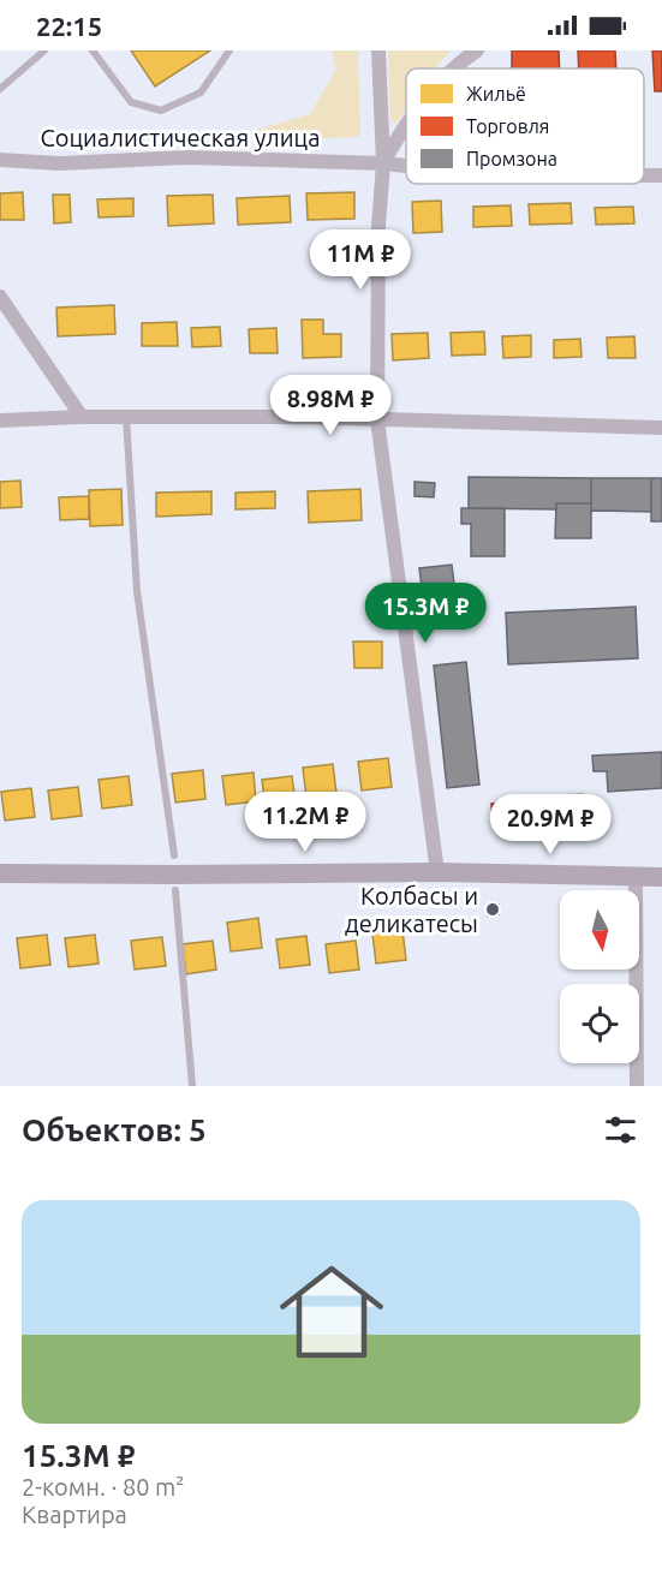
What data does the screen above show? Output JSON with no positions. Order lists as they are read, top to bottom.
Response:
{
  "streets": {
    "street": ["Социалистическая улица"]
  },
  "places": ["Колбасы и деликатесы"],
  "legend": ["Жильё", "Торговля", "Промзона"],
  "north": "bottom",
  "page": {
    "status": "22:15",
    "price": [
      "11M ₽",
      "8.98M ₽",
      "15.3M ₽",
      "11.2M ₽",
      "20.9M ₽"
    ],
    "heading": "Объектов: 5",
    "list": [
      {
        "name": "15.3M ₽",
        "note": "2-комн. · 80 m² · Квартира"
      }
    ]
  }
}
